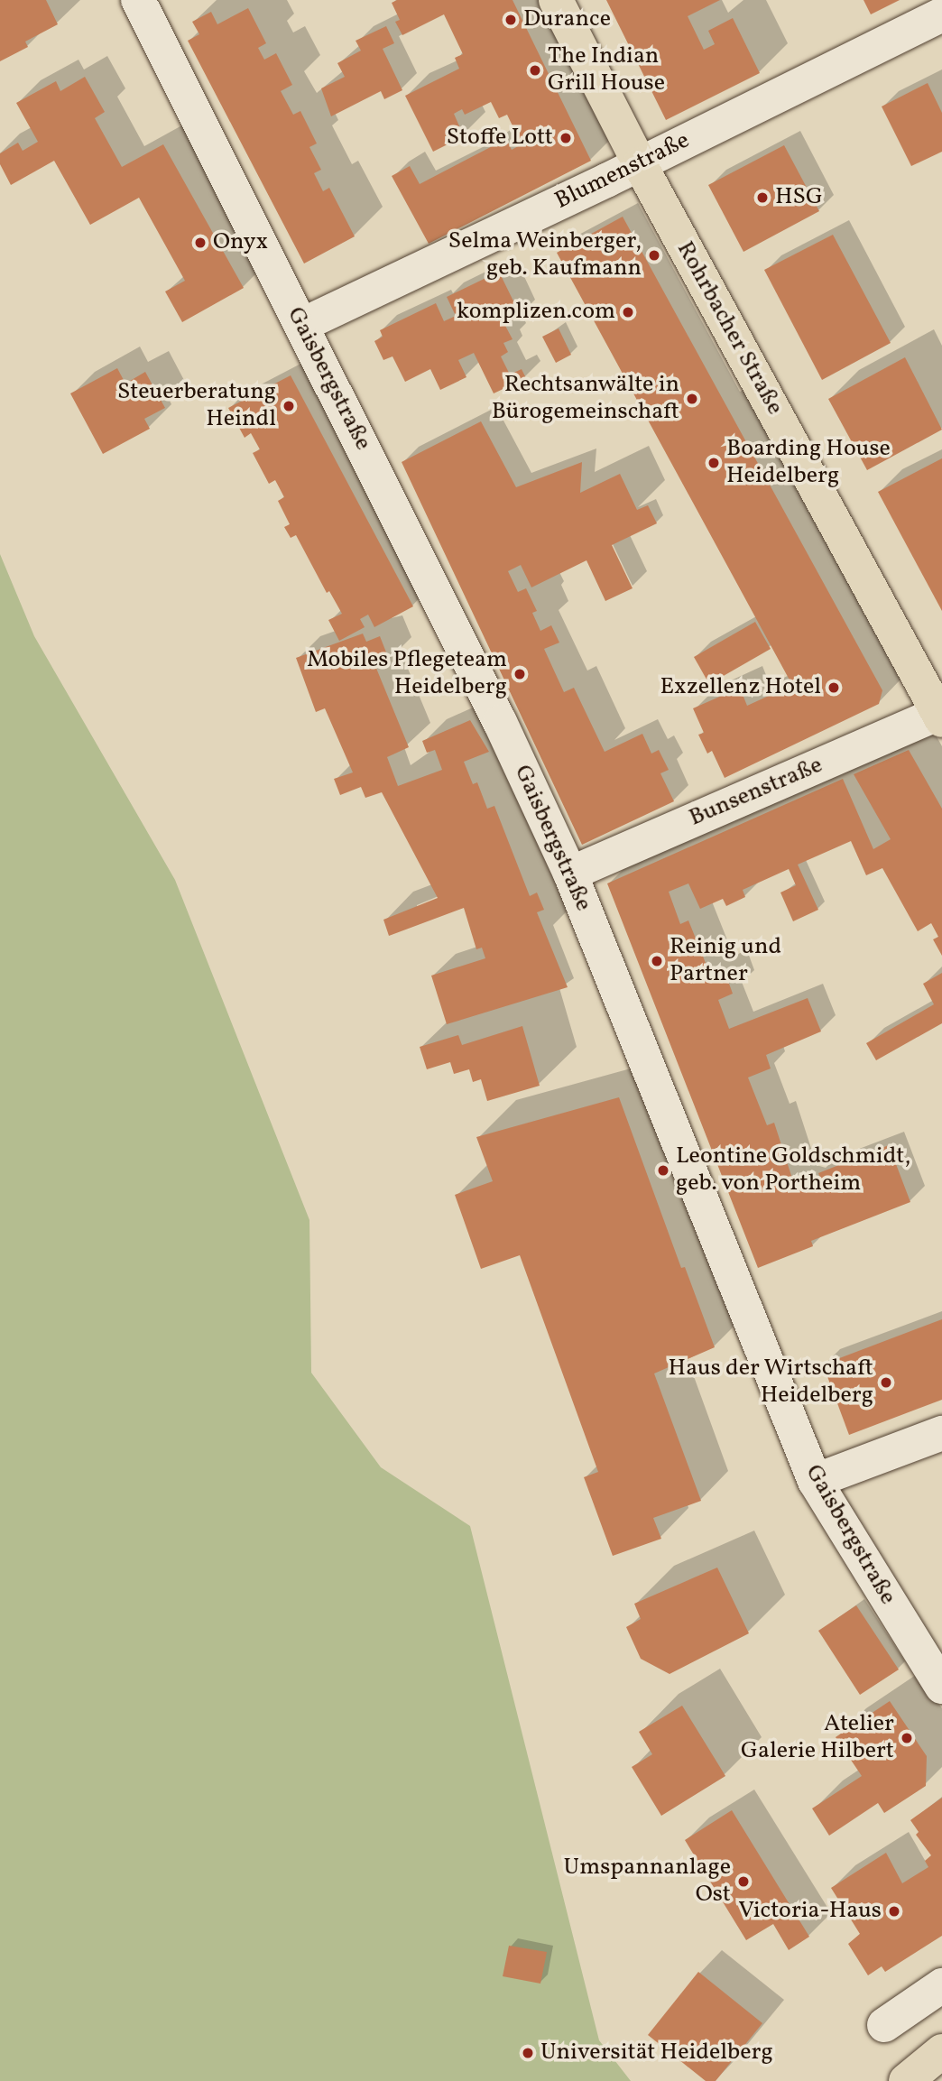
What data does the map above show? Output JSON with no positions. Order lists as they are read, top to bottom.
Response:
{
  "streets": {
    "main road": ["Rohrbacher Straße"],
    "street": ["Blumenstraße", "Gaisbergstraße", "Bunsenstraße"]
  },
  "crossings": [
    ["Blumenstraße", "Rohrbacher Straße"],
    ["Blumenstraße", "Gaisbergstraße"],
    ["Rohrbacher Straße", "Bunsenstraße"],
    ["Gaisbergstraße", "Bunsenstraße"]
  ],
  "places": [
    "Durance",
    "The Indian Grill House",
    "Stoffe Lott",
    "HSG",
    "Onyx",
    "Selma Weinberger, geb. Kaufmann",
    "komplizen.com",
    "Rechtsanwälte in Bürogemeinschaft",
    "Steuerberatung Heindl",
    "Boarding House Heidelberg",
    "Mobiles Pflegeteam Heidelberg",
    "Exzellenz Hotel",
    "Reinig und Partner",
    "Leontine Goldschmidt, geb. von Portheim",
    "Haus der Wirtschaft Heidelberg",
    "Atelier Galerie Hilbert",
    "Umspannanlage Ost",
    "Victoria-Haus",
    "Universität Heidelberg"
  ]
}
